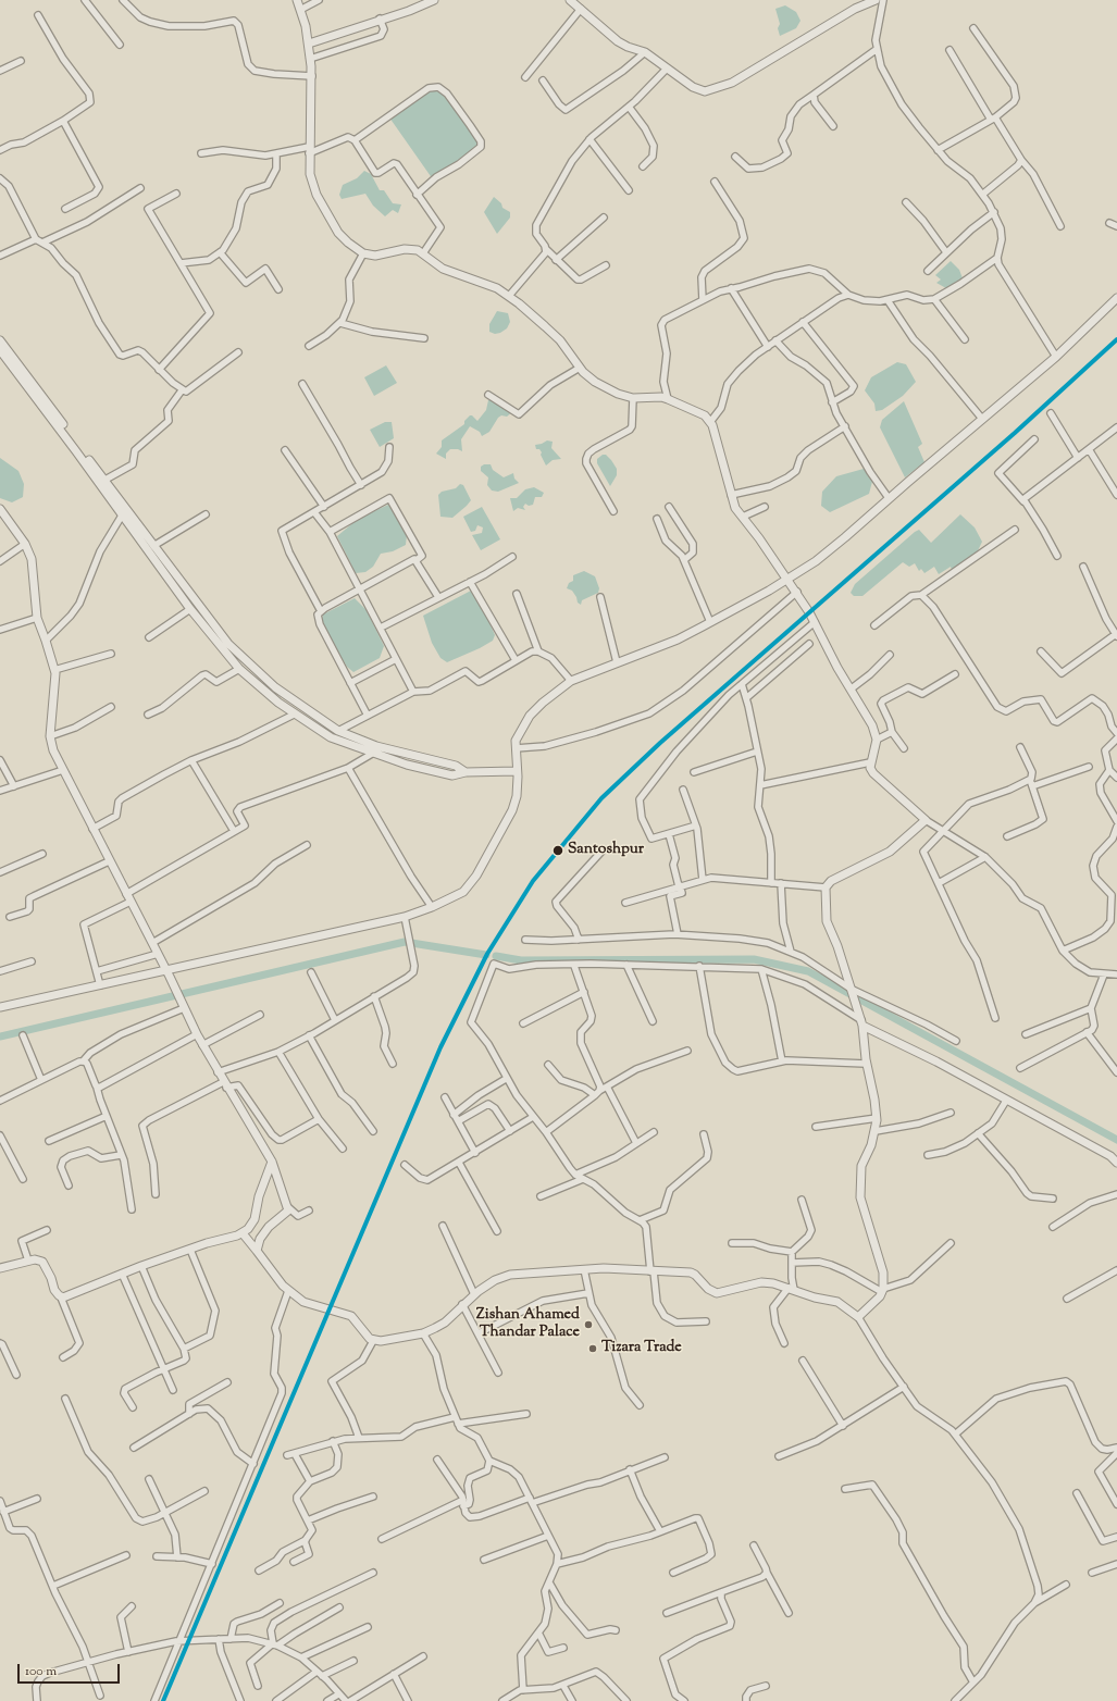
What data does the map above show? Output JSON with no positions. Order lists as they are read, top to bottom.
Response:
{
  "places": ["Santoshpur", "Zishan Ahamed Thandar Palace", "Tizara Trade"],
  "scale_bar": "100 m"
}
